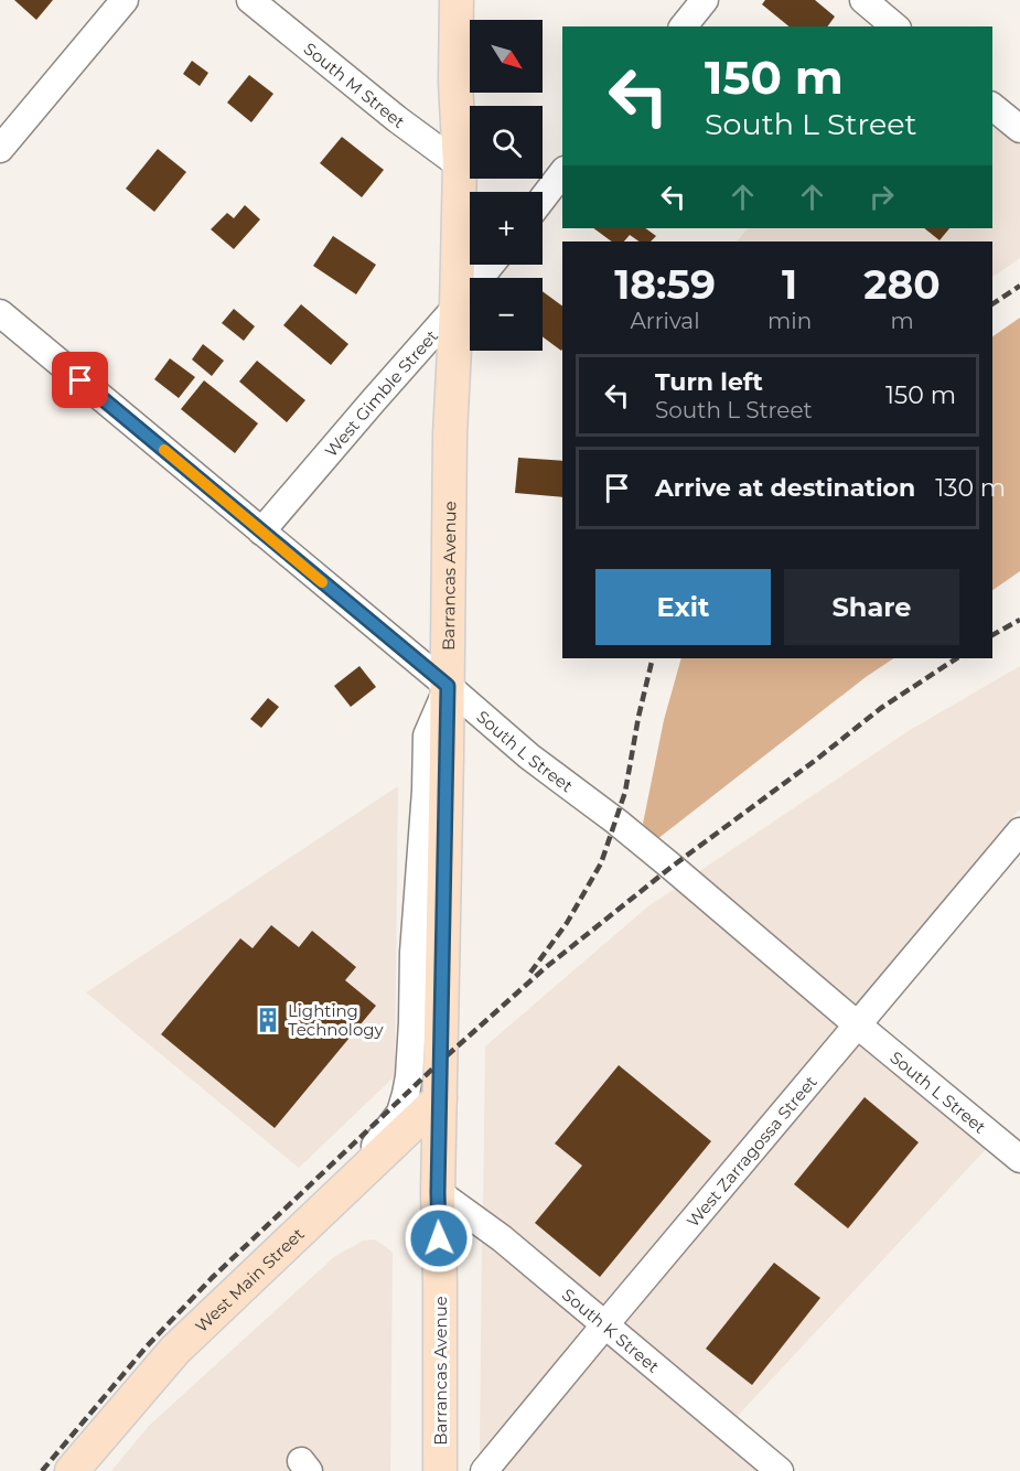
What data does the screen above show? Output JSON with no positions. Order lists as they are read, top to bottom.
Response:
{
  "streets": {
    "main road": ["Barrancas Avenue", "West Main Street"],
    "street": [
      "South M Street",
      "West Gimble Street",
      "South L Street",
      "West Zarragossa Street",
      "South K Street"
    ]
  },
  "crossings": [
    ["South M Street", "Barrancas Avenue"],
    ["West Gimble Street", "Barrancas Avenue"],
    ["West Gimble Street", "South L Street"],
    ["Barrancas Avenue", "South L Street"],
    ["Barrancas Avenue", "West Main Street"],
    ["Barrancas Avenue", "South K Street"],
    ["South L Street", "West Zarragossa Street"],
    ["West Zarragossa Street", "South K Street"]
  ],
  "places": {
    "building": ["Lighting Technology"]
  },
  "north": "bottom right",
  "page": {
    "map_buttons": ["+", "−"],
    "turn": ["150 m", "South L Street"],
    "eta": [
      "18:59",
      "Arrival",
      "1",
      "min",
      "280",
      "m"
    ],
    "list": [
      {
        "name": "Turn left",
        "note": "South L Street",
        "value": "150 m"
      },
      {
        "name": "Arrive at destination",
        "value": "130 m"
      }
    ],
    "buttons": ["Exit", "Share"]
  }
}
